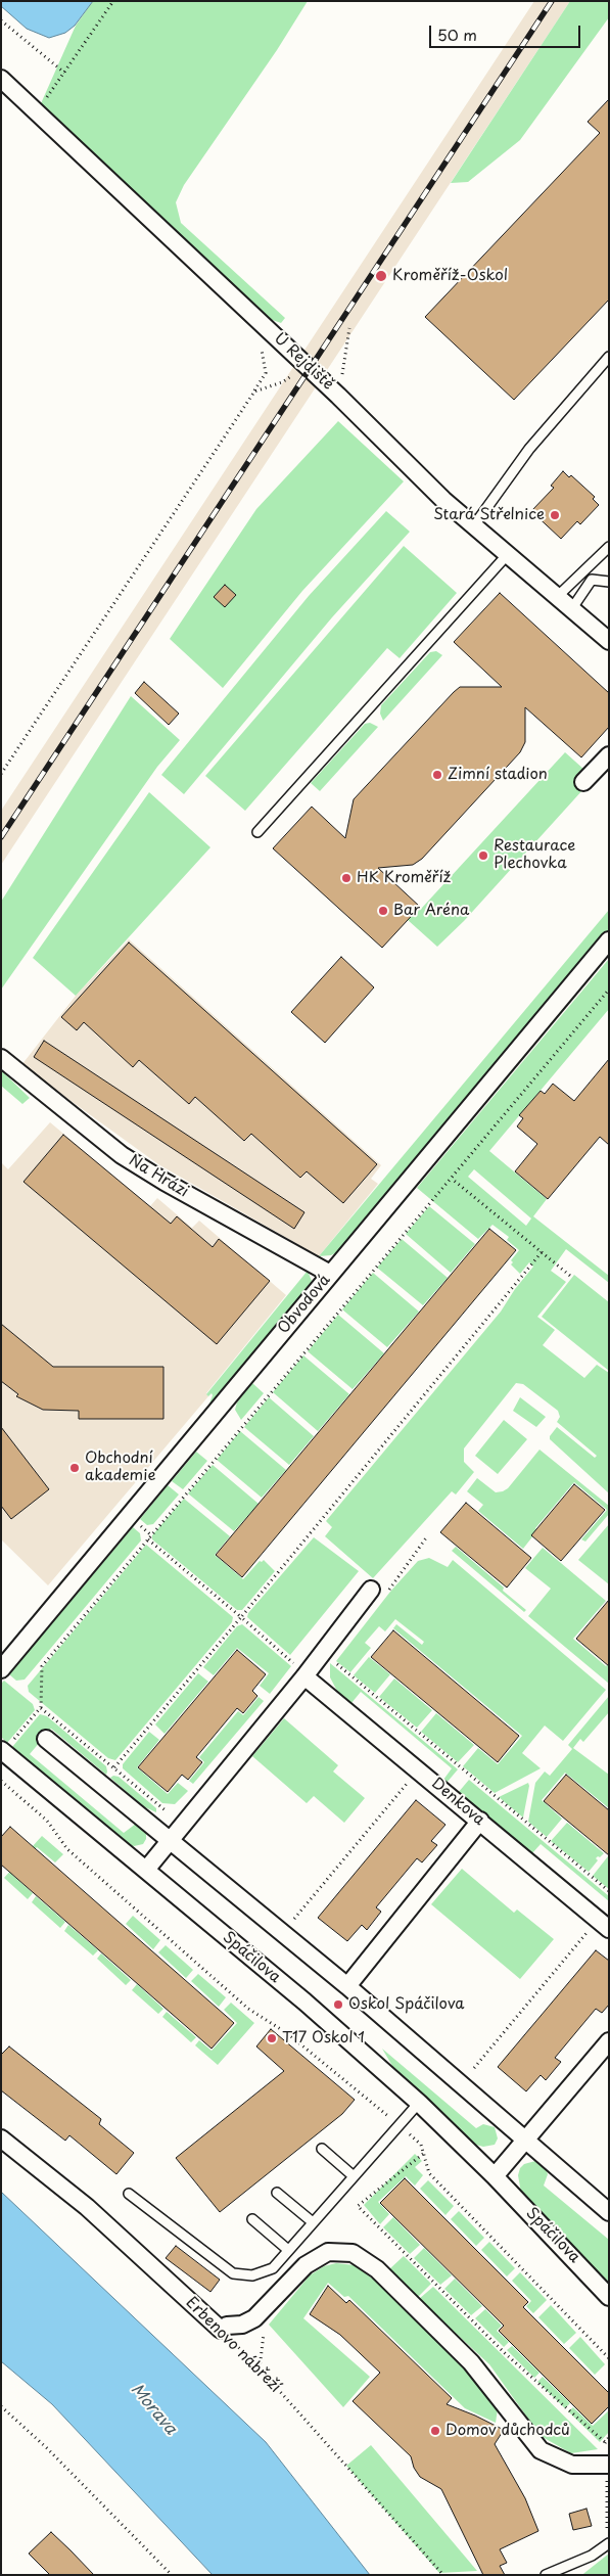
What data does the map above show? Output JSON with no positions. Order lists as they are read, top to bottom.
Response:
{
  "streets": {
    "street": [
      "U Rejdiště",
      "Na Hrázi",
      "Obvodová",
      "Denkova",
      "Spáčilova",
      "Erbenovo nábřeží"
    ]
  },
  "crossings": [
    ["Na Hrázi", "Obvodová"]
  ],
  "water": ["Morava"],
  "places": [
    "Kroměříž-Oskol",
    "Stará Střelnice",
    "Zimní stadion",
    "Restaurace Plechovka",
    "HK Kroměříž",
    "Bar Aréna",
    "Obchodní akademie",
    "Oskol Spáčilova",
    "T17 Oskol 1",
    "Domov důchodců"
  ],
  "scale_bar": "50 m"
}
